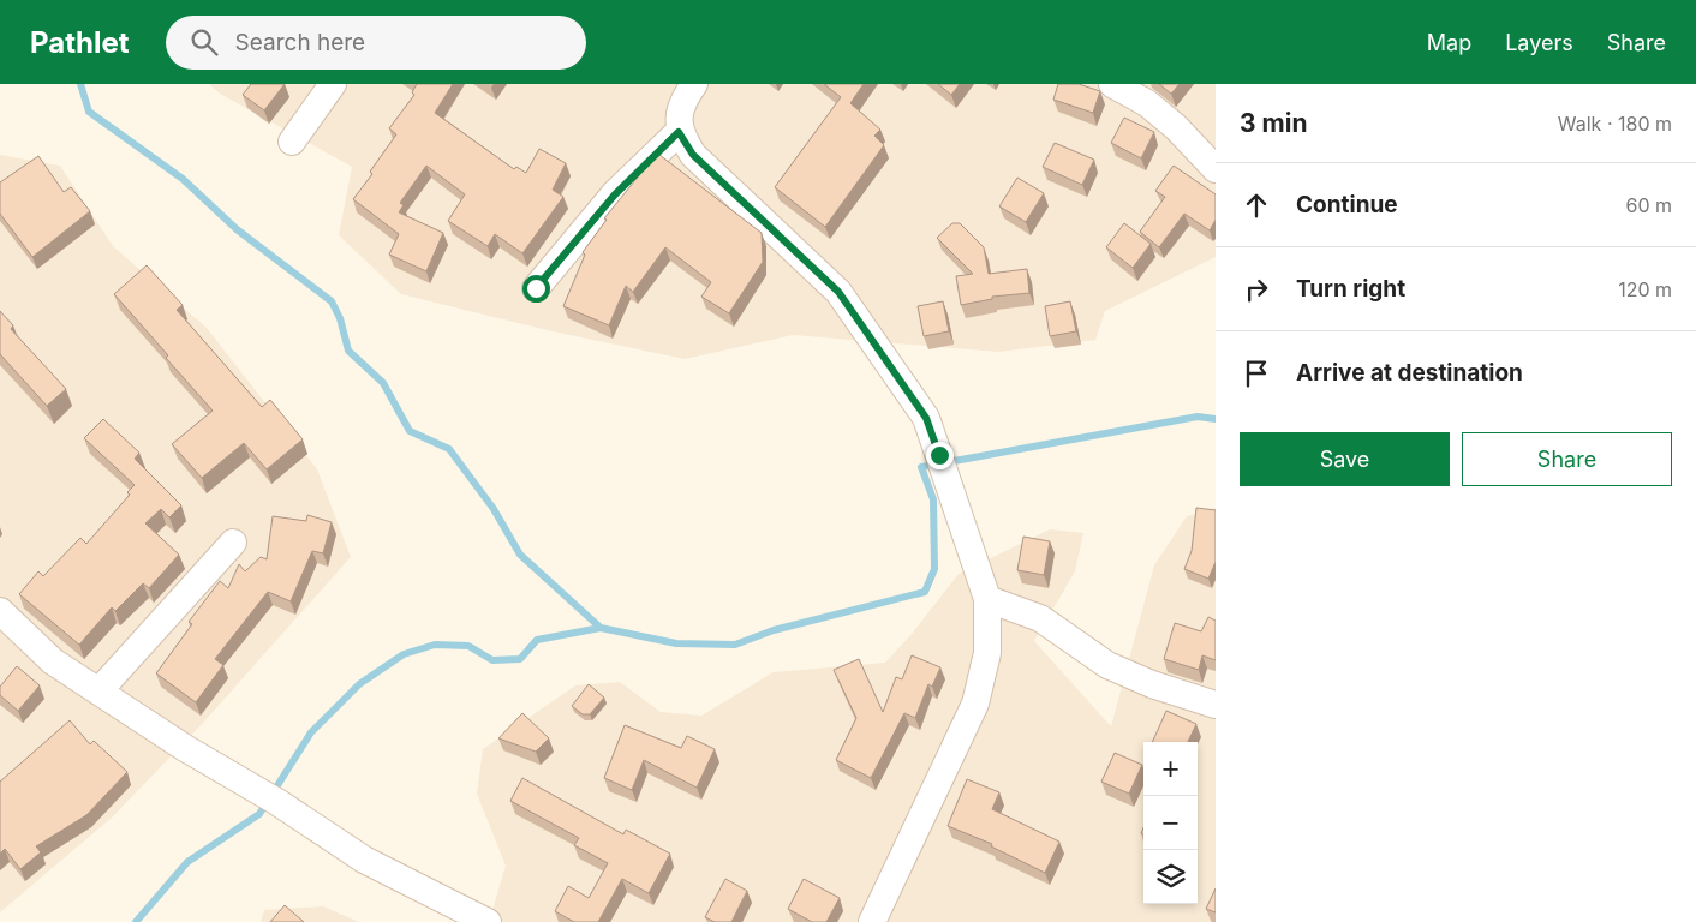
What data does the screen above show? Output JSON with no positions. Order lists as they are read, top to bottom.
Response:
{
  "page": {
    "header": "Pathlet",
    "search": "Search here",
    "nav": ["Map", "Layers", "Share"],
    "heading": ["3 min", "Walk · 180 m"],
    "list": [
      ["Continue", "60 m"],
      ["Turn right", "120 m"],
      "Arrive at destination"
    ],
    "buttons": ["Save", "Share"],
    "map_buttons": ["+", "−"]
  }
}
